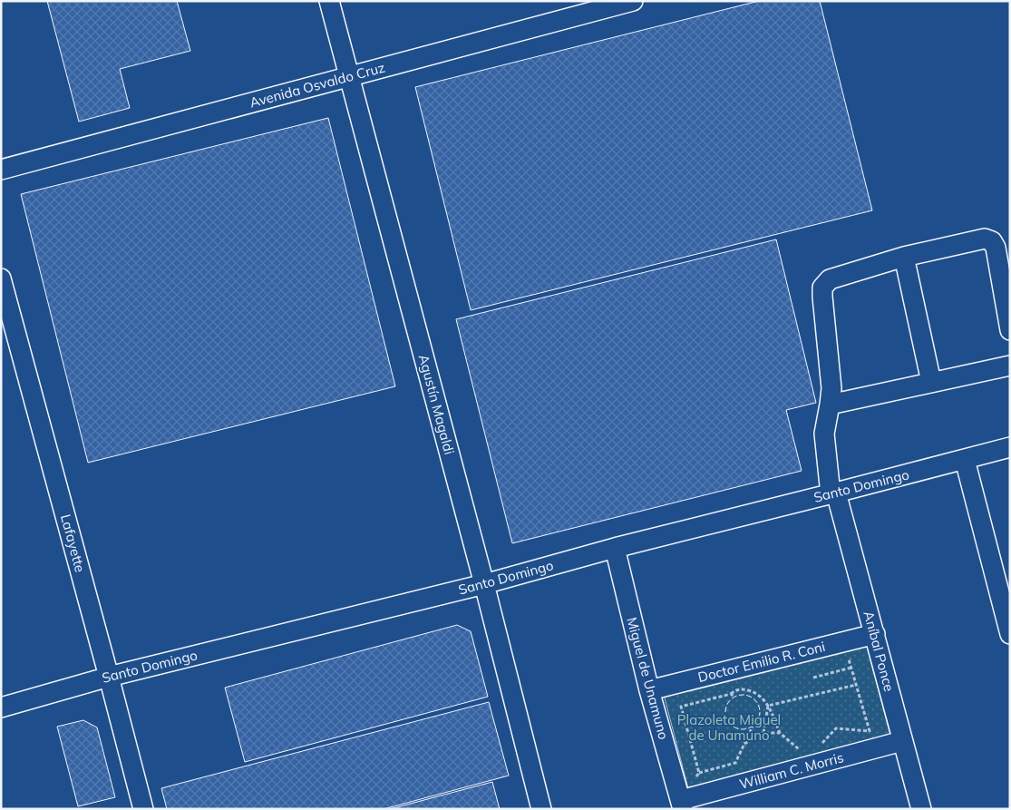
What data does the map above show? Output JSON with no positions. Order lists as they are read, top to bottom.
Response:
{
  "streets": {
    "street": [
      "Avenida Osvaldo Cruz",
      "Agustín Magaldi",
      "Santo Domingo",
      "Lafayette",
      "Aníbal Ponce",
      "Doctor Emilio R. Coni",
      "Miguel de Unamuno",
      "William C. Morris"
    ]
  },
  "crossings": [
    ["Avenida Osvaldo Cruz", "Agustín Magaldi"],
    ["Agustín Magaldi", "Santo Domingo"],
    ["Santo Domingo", "Lafayette"],
    ["Santo Domingo", "Aníbal Ponce"],
    ["Santo Domingo", "Miguel de Unamuno"],
    ["Aníbal Ponce", "Doctor Emilio R. Coni"],
    ["Aníbal Ponce", "William C. Morris"],
    ["Doctor Emilio R. Coni", "Miguel de Unamuno"],
    ["Miguel de Unamuno", "William C. Morris"]
  ],
  "parks": ["Plazoleta Miguel de Unamuno"]
}
